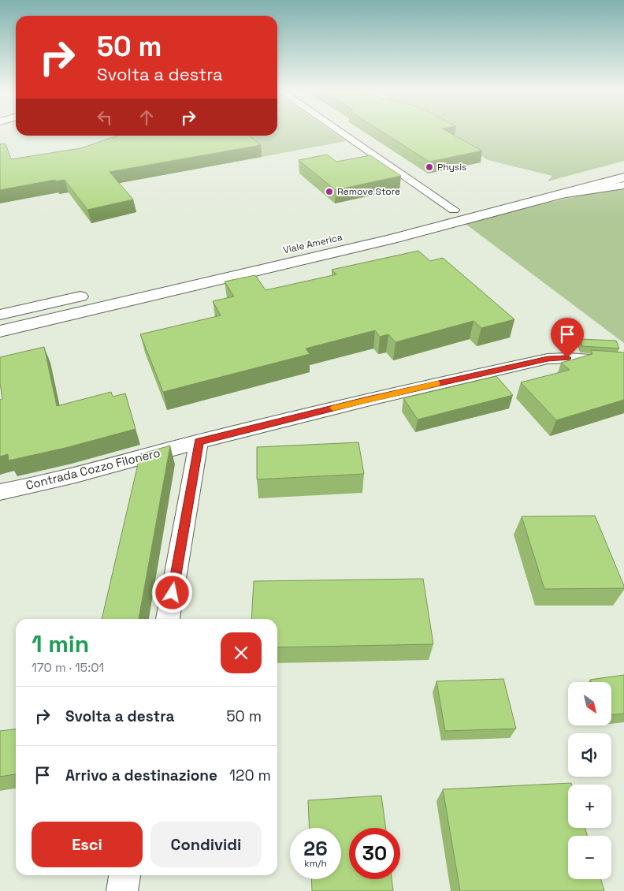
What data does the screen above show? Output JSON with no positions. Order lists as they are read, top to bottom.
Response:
{
  "streets": {
    "main road": ["Viale America"],
    "street": ["Contrada Cozzo Filonero"]
  },
  "places": ["Physis", "Remove Store"],
  "north": "bottom right",
  "page": {
    "turn": ["50 m", "Svolta a destra"],
    "heading": ["1 min", "170 m · 15:01"],
    "map_buttons": ["+", "−"],
    "list": [
      {
        "name": "Svolta a destra",
        "value": "50 m"
      },
      {
        "name": "Arrivo a destinazione",
        "value": "120 m"
      }
    ],
    "buttons": ["Esci", "Condividi"],
    "speed": "26 km/h",
    "limit": "30"
  }
}
